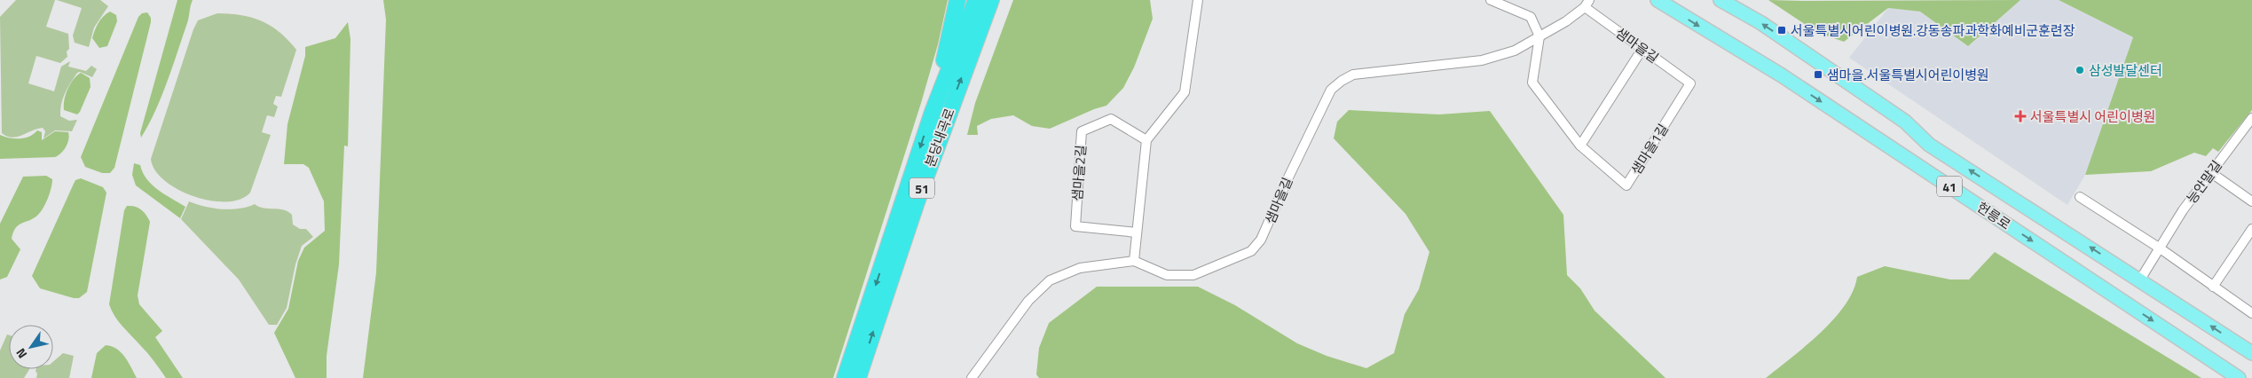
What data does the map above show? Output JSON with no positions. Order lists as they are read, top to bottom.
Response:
{
  "streets": {
    "highway": ["분당내곡로", "51"],
    "main road": ["41", "헌릉로"],
    "street": [
      "샘마을길",
      "샘마을1길",
      "샘마을2길",
      "능안말길"
    ]
  },
  "crossings": [
    ["샘마을길", "샘마을1길"],
    ["능안말길", "헌릉로"]
  ],
  "places": {
    "transit": ["서울특별시어린이병원.강동송파과학화예비군훈련장", "샘마을.서울특별시어린이병원"],
    "other": ["삼성발달센터"],
    "health": ["서울특별시 어린이병원"]
  },
  "north": "bottom left"
}
